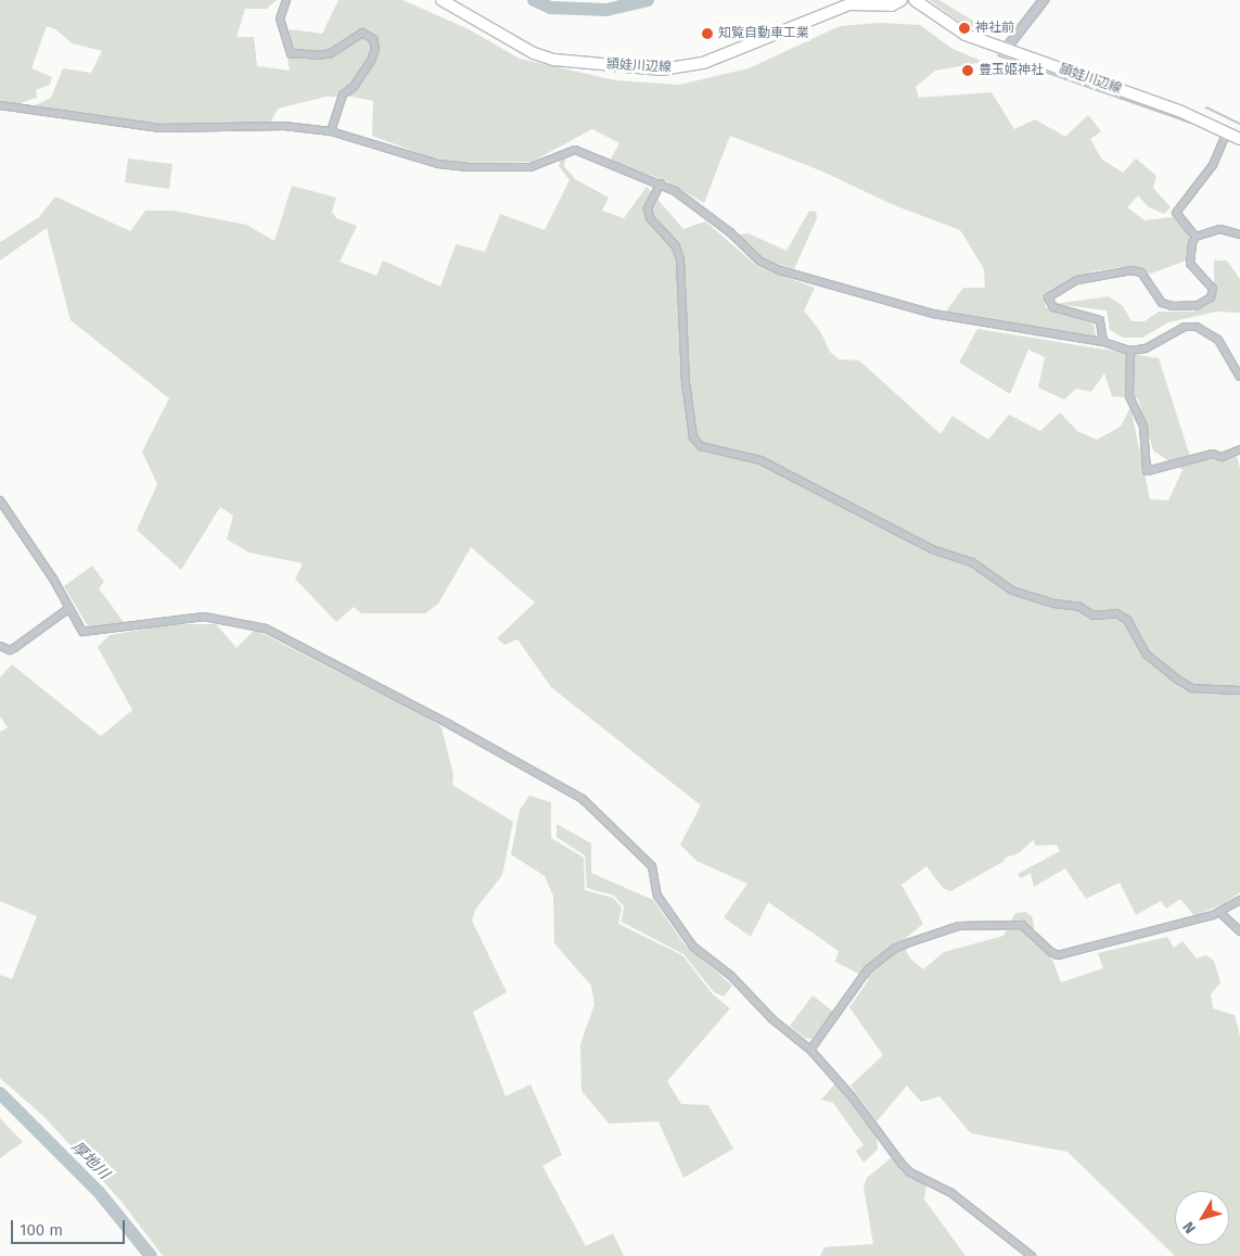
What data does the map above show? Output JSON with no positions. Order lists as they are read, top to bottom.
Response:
{
  "streets": {
    "main road": ["頴娃川辺線"]
  },
  "water": ["厚地川"],
  "places": ["神社前", "知覧自動車工業", "豊玉姫神社"],
  "scale_bar": "100 m",
  "north": "bottom left"
}
